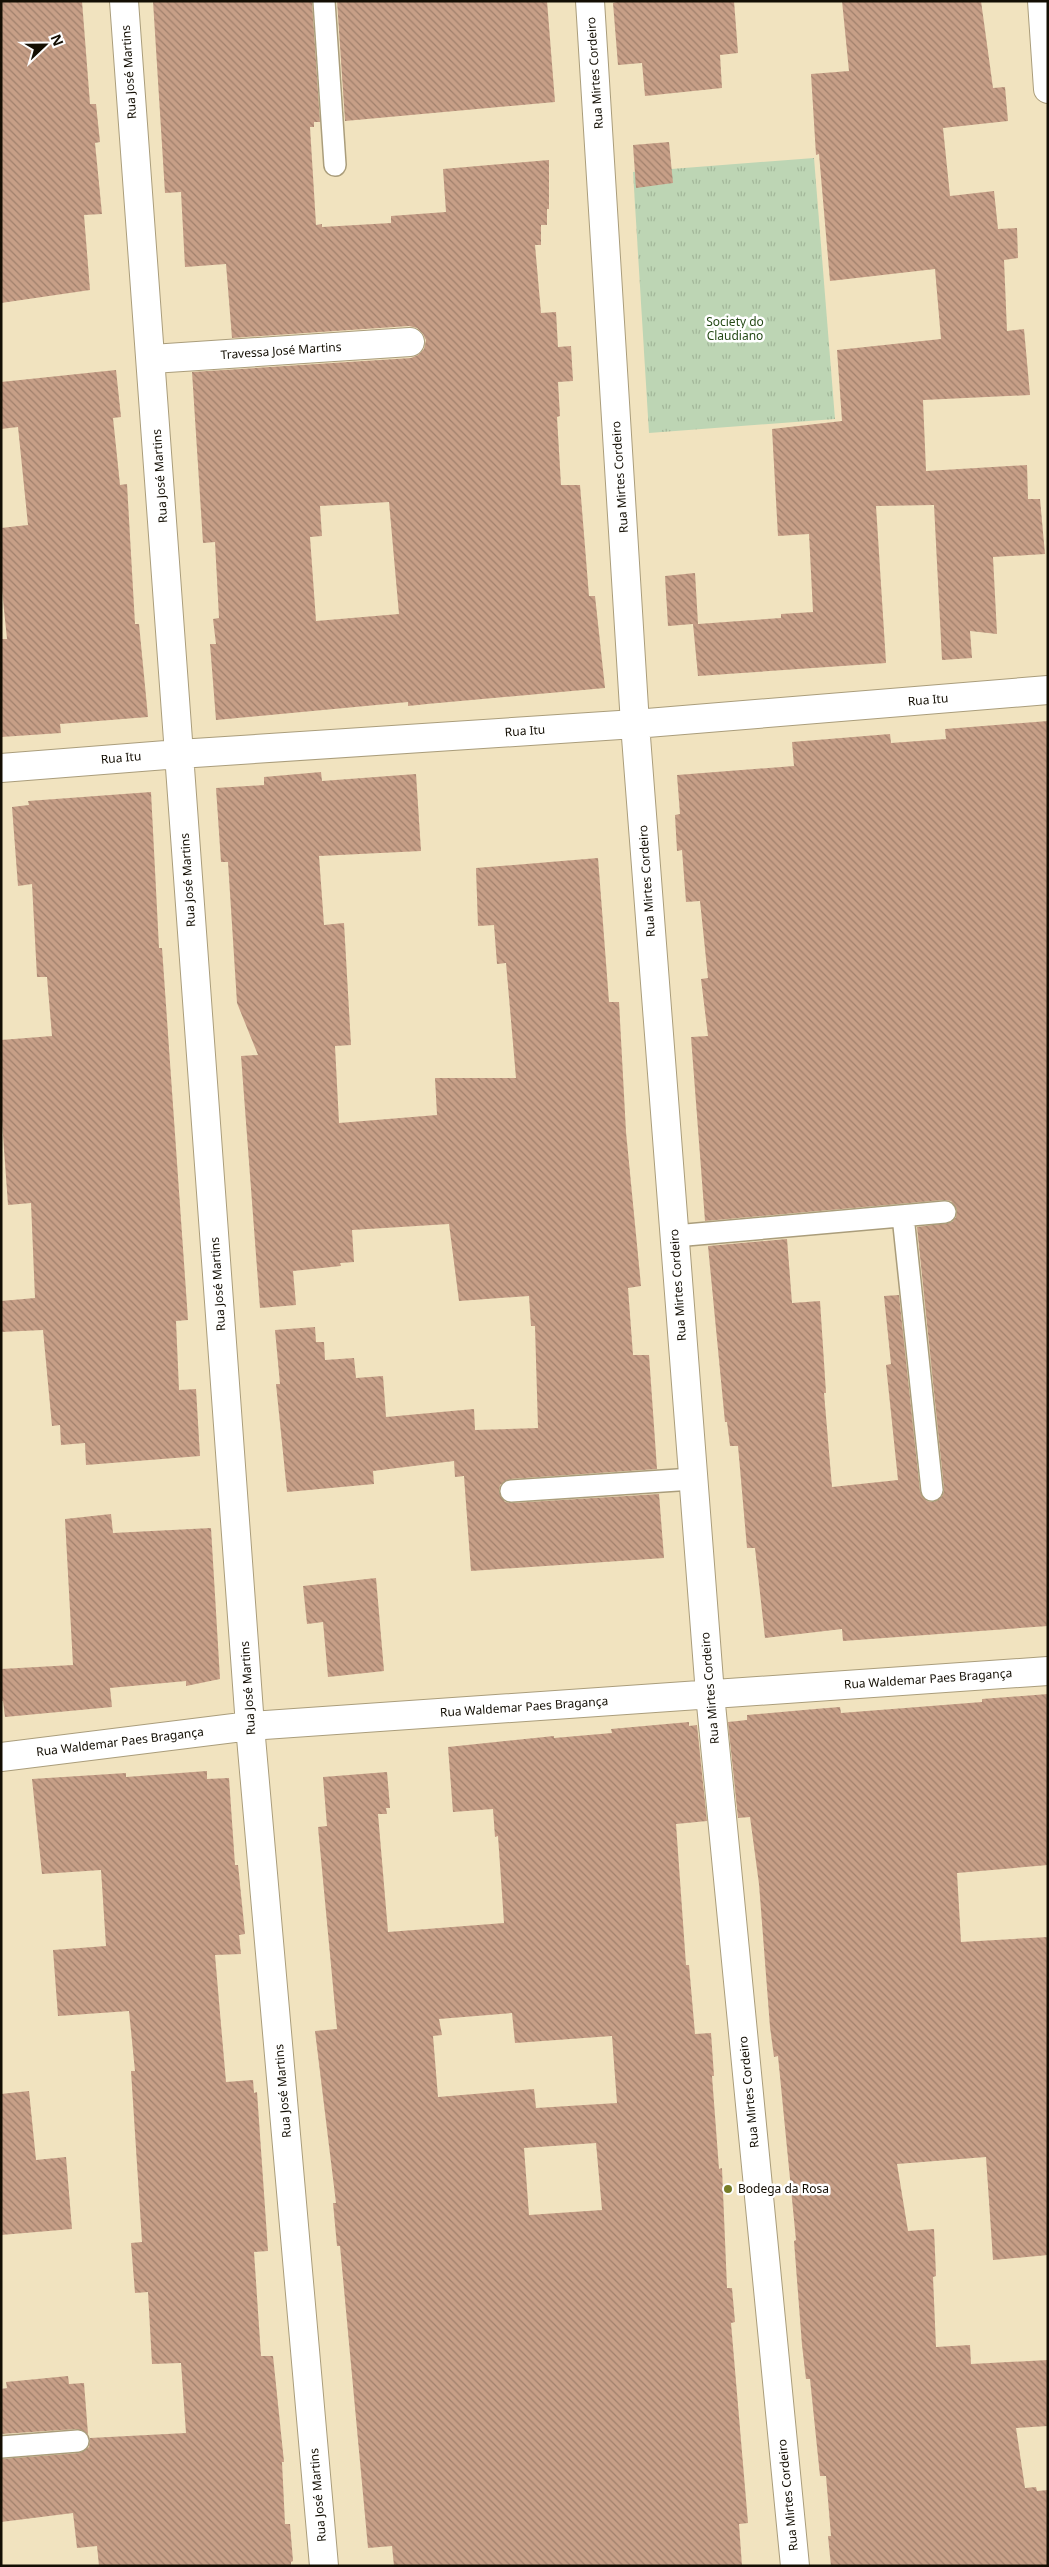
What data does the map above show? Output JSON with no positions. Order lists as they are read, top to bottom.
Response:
{
  "streets": {
    "street": [
      "Rua José Martins",
      "Rua Mirtes Cordeiro",
      "Travessa José Martins",
      "Rua Itu",
      "Rua Waldemar Paes Bragança"
    ]
  },
  "crossings": [
    ["Rua José Martins", "Travessa José Martins"],
    ["Rua José Martins", "Rua Itu"],
    ["Rua José Martins", "Rua Waldemar Paes Bragança"],
    ["Rua Mirtes Cordeiro", "Rua Itu"],
    ["Rua Mirtes Cordeiro", "Rua Waldemar Paes Bragança"]
  ],
  "parks": ["Society do Claudiano"],
  "places": ["Bodega da Rosa"],
  "north": "right"
}
